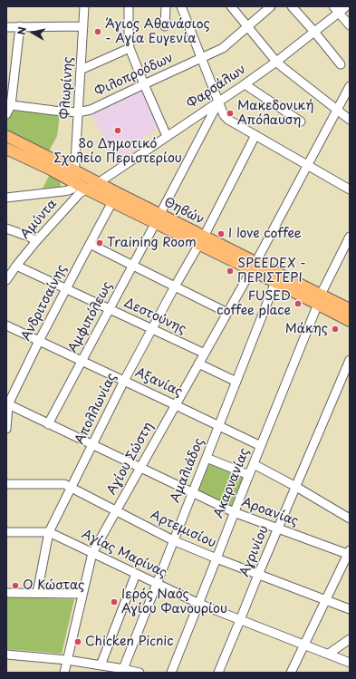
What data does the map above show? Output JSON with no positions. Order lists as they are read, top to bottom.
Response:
{
  "streets": {
    "main road": ["Θηβών"],
    "street": [
      "Φιλοπροόδων",
      "Φαρσάλων",
      "Φλωρίνης",
      "Αμύντα",
      "Ανδριτσαίνης",
      "Δεστούνης",
      "Αμφιπόλεως",
      "Αξανίας",
      "Απολλωνίας",
      "Αγίου Σώστη",
      "Αμαλιάδος",
      "Ακαρνανίας",
      "Αροανίας",
      "Αρτεμισίου",
      "Αγρινίου",
      "Αγίας Μαρίνας"
    ]
  },
  "crossings": [
    ["Φιλοπροόδων", "Φλωρίνης"],
    ["Φαρσάλων", "Θηβών"],
    ["Φαρσάλων", "Αμύντα"],
    ["Φαρσάλων", "Αμφιπόλεως"],
    ["Φλωρίνης", "Θηβών"],
    ["Θηβών", "Αμύντα"],
    ["Θηβών", "Ανδριτσαίνης"],
    ["Θηβών", "Αμφιπόλεως"],
    ["Θηβών", "Απολλωνίας"],
    ["Θηβών", "Αγίου Σώστη"],
    ["Θηβών", "Αμαλιάδος"],
    ["Θηβών", "Ακαρνανίας"],
    ["Αμύντα", "Δεστούνης"],
    ["Ανδριτσαίνης", "Δεστούνης"],
    ["Ανδριτσαίνης", "Αξανίας"],
    ["Ανδριτσαίνης", "Αροανίας"],
    ["Δεστούνης", "Αμφιπόλεως"],
    ["Δεστούνης", "Απολλωνίας"],
    ["Δεστούνης", "Αγίου Σώστη"],
    ["Αμφιπόλεως", "Αξανίας"],
    ["Αμφιπόλεως", "Αροανίας"],
    ["Αξανίας", "Απολλωνίας"],
    ["Αξανίας", "Αγίου Σώστη"],
    ["Αξανίας", "Αμαλιάδος"],
    ["Αξανίας", "Ακαρνανίας"],
    ["Απολλωνίας", "Αροανίας"],
    ["Απολλωνίας", "Αρτεμισίου"],
    ["Απολλωνίας", "Αγίας Μαρίνας"],
    ["Αγίου Σώστη", "Αροανίας"],
    ["Αγίου Σώστη", "Αρτεμισίου"],
    ["Αγίου Σώστη", "Αγίας Μαρίνας"],
    ["Αμαλιάδος", "Αροανίας"],
    ["Αμαλιάδος", "Αρτεμισίου"],
    ["Αμαλιάδος", "Αγίας Μαρίνας"],
    ["Ακαρνανίας", "Αροανίας"],
    ["Ακαρνανίας", "Αρτεμισίου"],
    ["Ακαρνανίας", "Αγίας Μαρίνας"],
    ["Αροανίας", "Αγρινίου"],
    ["Αρτεμισίου", "Αγρινίου"],
    ["Αγρινίου", "Αγίας Μαρίνας"]
  ],
  "places": [
    "Άγιος Αθανάσιος - Αγία Ευγενία",
    "Μακεδονική Απόλαυση",
    "8ο Δημοτικό Σχολείο Περιστερίου",
    "I love coffee",
    "Training Room",
    "SPEEDEX - ΠΕΡΙΣΤΕΡΙ",
    "FUSED coffee place",
    "Μάκης",
    "Ο Κώστας",
    "Ιερός Ναός Αγίου Φανουρίου",
    "Chicken Picnic"
  ],
  "north": "left"
}
